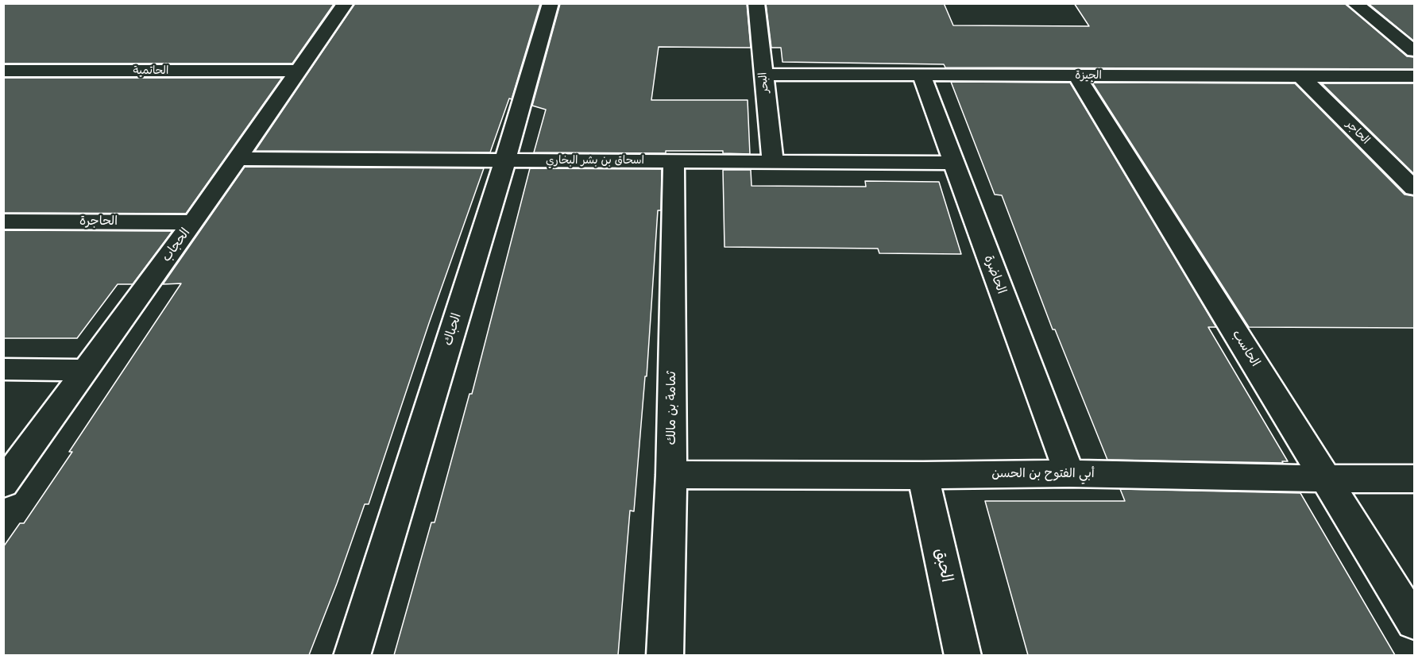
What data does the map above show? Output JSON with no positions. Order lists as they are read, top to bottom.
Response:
{
  "streets": {
    "street": [
      "الحاتمية",
      "الجيزة",
      "البحر",
      "الحاجر",
      "اسحاق بن بشر البخاري",
      "الحاجرة",
      "الحجاب",
      "الحاضرة",
      "الحباك",
      "الحاسب",
      "ثمامة بن مالك",
      "أبي الفتوح بن الحسن",
      "الحبق"
    ]
  },
  "crossings": [
    ["الحاتمية", "الحجاب"],
    ["الجيزة", "البحر"],
    ["الجيزة", "الحاجر"],
    ["الجيزة", "الحاضرة"],
    ["الجيزة", "الحاسب"],
    ["البحر", "اسحاق بن بشر البخاري"],
    ["اسحاق بن بشر البخاري", "الحجاب"],
    ["اسحاق بن بشر البخاري", "الحاضرة"],
    ["اسحاق بن بشر البخاري", "الحباك"],
    ["اسحاق بن بشر البخاري", "ثمامة بن مالك"],
    ["الحاجرة", "الحجاب"],
    ["الحاضرة", "أبي الفتوح بن الحسن"],
    ["الحاسب", "أبي الفتوح بن الحسن"],
    ["ثمامة بن مالك", "أبي الفتوح بن الحسن"],
    ["أبي الفتوح بن الحسن", "الحبق"]
  ]
}
